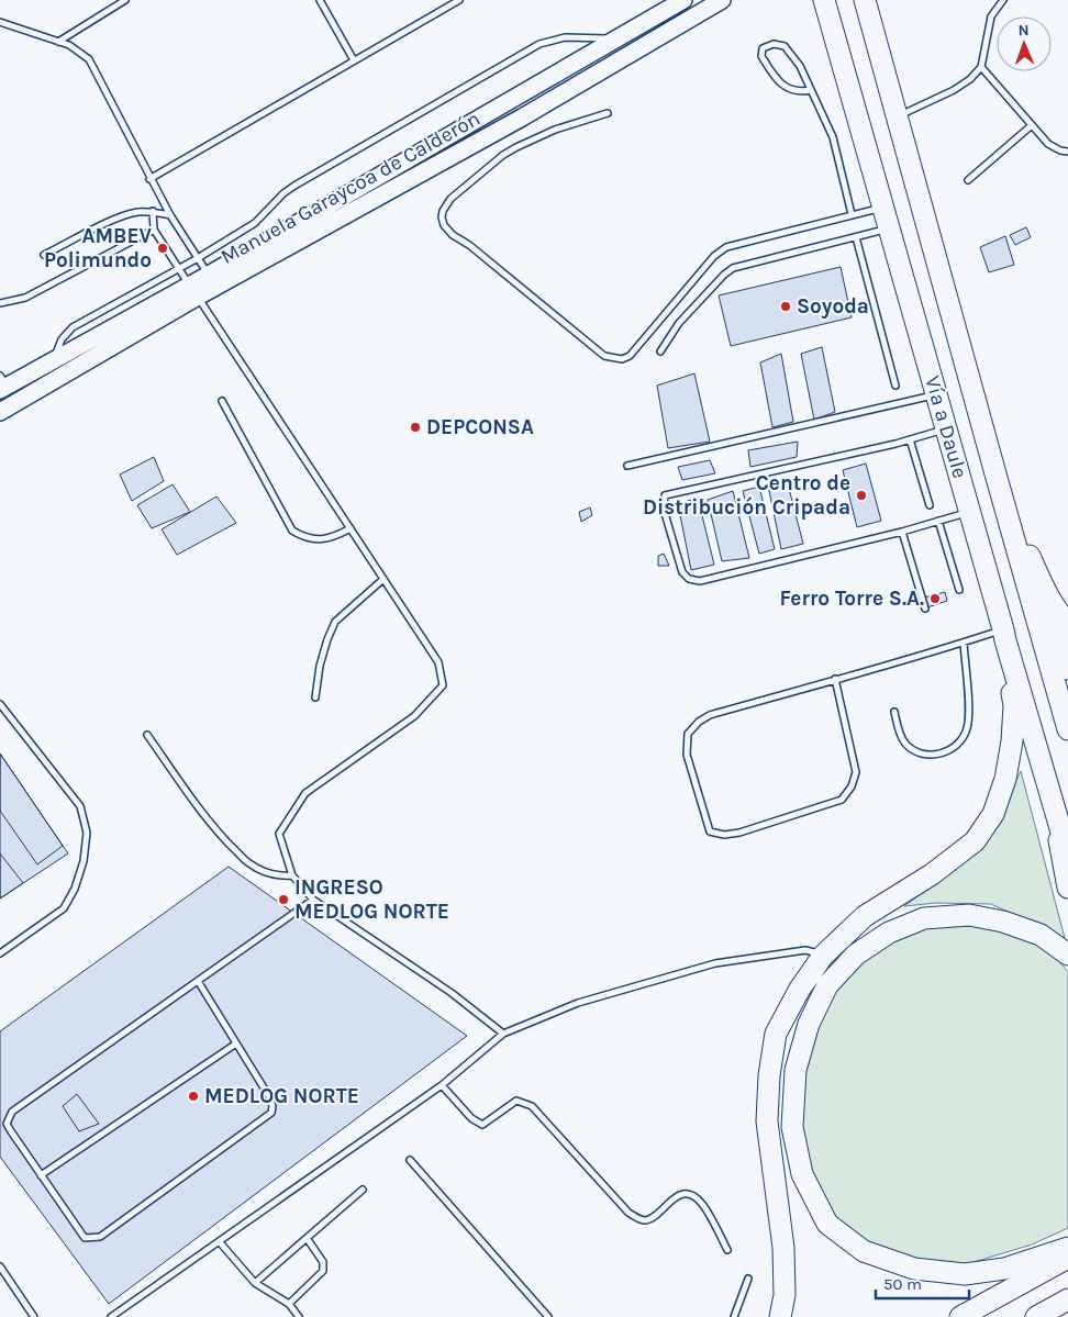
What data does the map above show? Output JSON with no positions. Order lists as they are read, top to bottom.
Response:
{
  "streets": {
    "highway": ["Vía a Daule"],
    "street": ["Manuela Garaycoa de Calderón"]
  },
  "places": [
    "AMBEV Polimundo",
    "Soyoda",
    "DEPCONSA",
    "Centro de Distribución Cripada",
    "Ferro Torre S.A.",
    "INGRESO MEDLOG NORTE",
    "MEDLOG NORTE"
  ],
  "scale_bar": "50 m",
  "north": "top"
}
